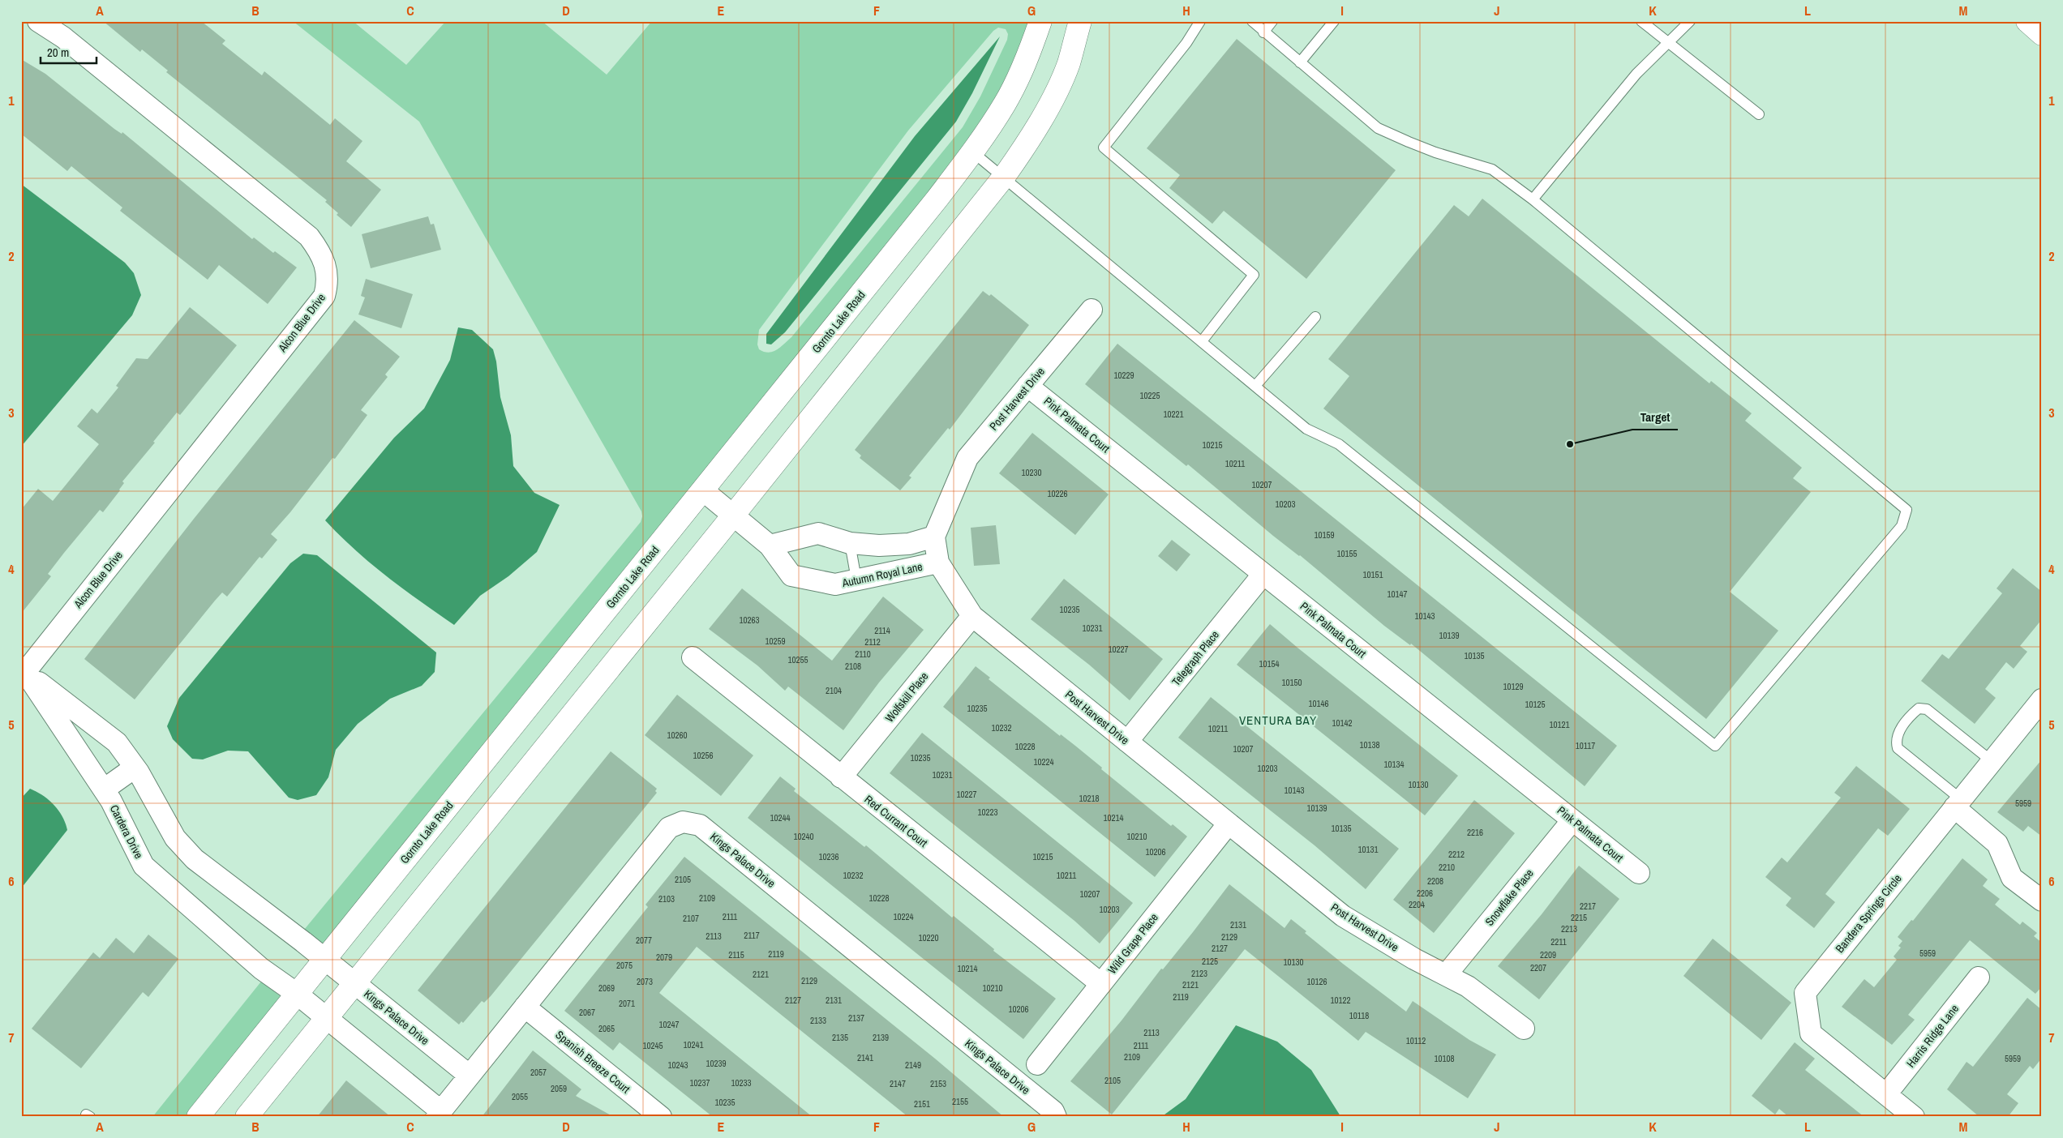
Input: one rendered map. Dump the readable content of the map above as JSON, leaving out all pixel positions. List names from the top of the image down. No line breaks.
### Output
{"streets":{"street":["Gornto Lake Road","Alcon Blue Drive","Post Harvest Drive","Pink Palmata Court","Autumn Royal Lane","Telegraph Place","Wolfskill Place","Red Currant Court","Cardera Drive","Kings Palace Drive","Snowflake Place","Bandera Springs Circle","Wild Grape Place","Harris Ridge Lane","Spanish Breeze Court"]},"crossings":[["Gornto Lake Road","Autumn Royal Lane"],["Gornto Lake Road","Cardera Drive"],["Gornto Lake Road","Kings Palace Drive"],["Alcon Blue Drive","Cardera Drive"],["Post Harvest Drive","Pink Palmata Court"],["Post Harvest Drive","Autumn Royal Lane"],["Post Harvest Drive","Telegraph Place"],["Post Harvest Drive","Wolfskill Place"],["Post Harvest Drive","Snowflake Place"],["Post Harvest Drive","Wild Grape Place"],["Pink Palmata Court","Telegraph Place"],["Pink Palmata Court","Snowflake Place"],["Wolfskill Place","Red Currant Court"],["Red Currant Court","Wild Grape Place"],["Cardera Drive","Kings Palace Drive"],["Kings Palace Drive","Spanish Breeze Court"],["Bandera Springs Circle","Harris Ridge Lane"]],"districts":["VENTURA BAY"],"places":["Target"],"house_numbers":["10229","10225","10221","10215","10211","10230","10207","10226","10203","10159","10155","10151","10147","10235","10143","10263","10231","2114","10139","10259","2112","10227","2110","10135","10255","10154","2108","10150","10129","2104","10146","10125","10235","10142","10121","10232","10211","10260","10138","10117","10228","10207","10256","10235","10224","10134","10203","10231","10130","10143","10227","10218","5959","10139","10223","10244","10214","10135","2216","10240","10210","10131","10206","2212","10236","10215","2210","10232","10211","2105","2208","2206","10207","2109","10228","2103","2204","2217","10203","2111","10224","2215","2107","2131","2213","2117","2113","2129","10220","2077","2211","2127","5959","2119","2115","2209","2079","2125","10130","2075","2207","10214","2123","2121","2129","2073","10126","2121","2069","10210","2119","2127","2131","10122","2071","10206","2067","10118","2137","2133","10247","2065","2113","2135","2139","10112","10241","10245","2111","2109","2141","10108","5959","10239","10243","2149","2057","2105","10237","10233","2147","2153","2059","2055","2155","10235","2151"],"scale_bar":"20 m","grid":{"columns":["A","B","C","D","E","F","G","H","I","J","K","L","M"],"rows":["1","2","3","4","5","6","7"]}}
